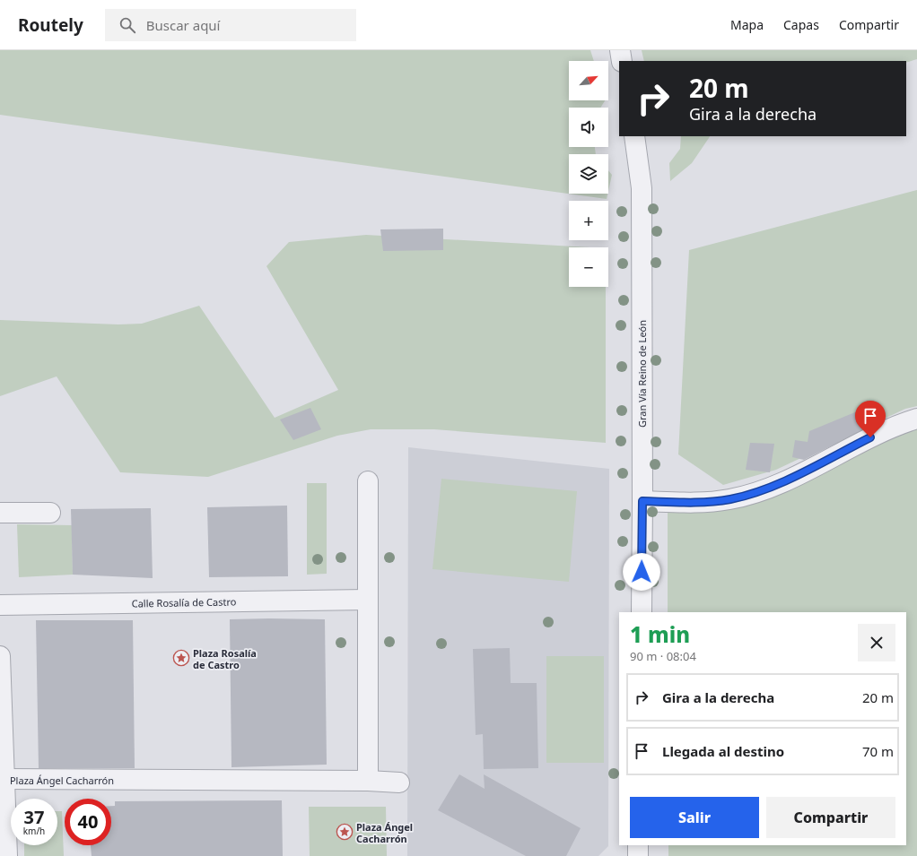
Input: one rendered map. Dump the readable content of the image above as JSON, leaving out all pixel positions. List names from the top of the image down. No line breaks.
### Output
{"streets":{"street":["Gran Vía Reino de León","Calle Rosalía de Castro","Plaza Ángel Cacharrón"]},"places":{"place":["Plaza Rosalía de Castro","Plaza Ángel Cacharrón"]},"north":"top right","page":{"header":"Routely","search":"Buscar aquí","nav":["Mapa","Capas","Compartir"],"map_buttons":["+","−"],"turn":["20 m","Gira a la derecha"],"heading":["1 min","90 m · 08:04"],"list":[{"name":"Gira a la derecha","value":"20 m"},{"name":"Llegada al destino","value":"70 m"}],"buttons":["Salir","Compartir"],"speed":"37 km/h","limit":"40"}}
